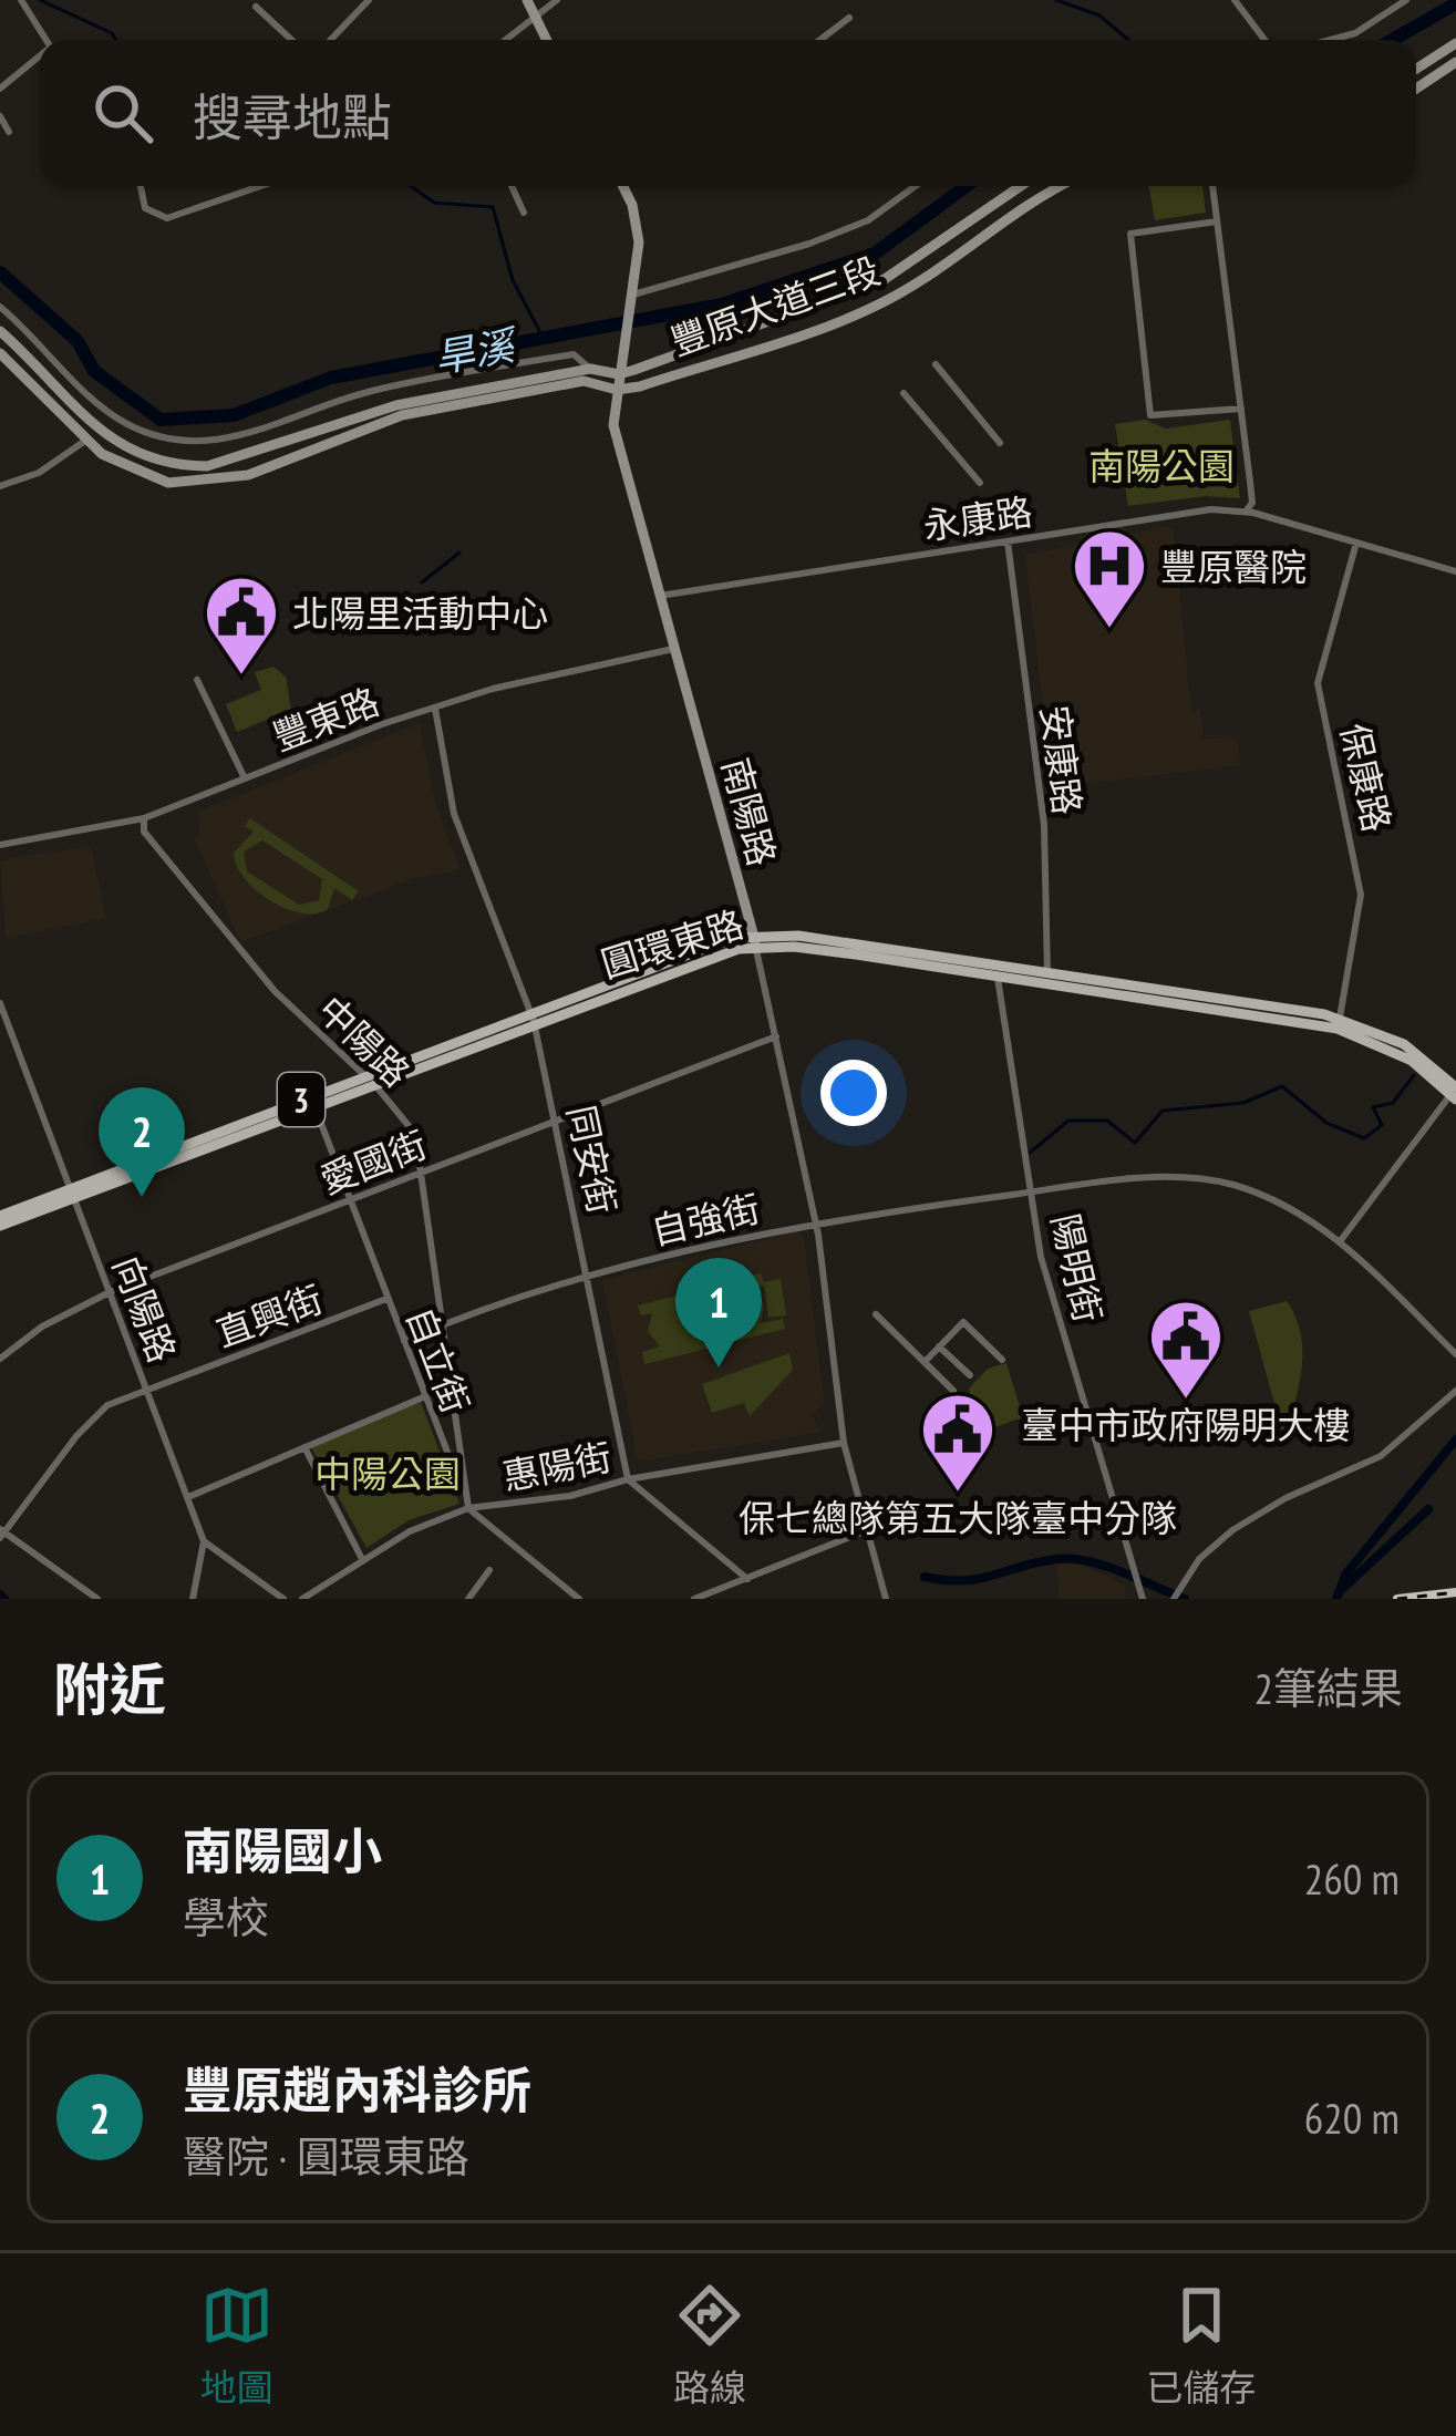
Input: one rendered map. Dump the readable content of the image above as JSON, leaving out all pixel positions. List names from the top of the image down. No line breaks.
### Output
{"streets":{"main road":["圓環東路","3"],"street":["豐原大道三段","永康路","豐東路","安康路","保康路","南陽路","中陽路","同安街","愛國街","自強街","陽明街","向陽路","直興街","自立街","惠陽街"]},"crossings":[["豐原大道三段","南陽路"],["永康路","安康路"],["永康路","保康路"],["永康路","南陽路"],["豐東路","南陽路"],["豐東路","中陽路"],["豐東路","同安街"],["安康路","圓環東路"],["保康路","圓環東路"],["南陽路","圓環東路"],["南陽路","愛國街"],["南陽路","自強街"],["南陽路","惠陽街"],["圓環東路","中陽路"],["圓環東路","同安街"],["圓環東路","陽明街"],["圓環東路","向陽路"],["圓環東路","自立街"],["中陽路","愛國街"],["中陽路","自強街"],["中陽路","自立街"],["中陽路","惠陽街"],["同安街","愛國街"],["同安街","自強街"],["同安街","惠陽街"],["愛國街","向陽路"],["愛國街","自立街"],["自強街","陽明街"],["自強街","自立街"],["向陽路","直興街"],["直興街","自立街"],["自立街","惠陽街"]],"water":["旱溪"],"parks":["南陽公園","中陽公園"],"places":{"hospital":["豐原醫院"],"public building":["北陽里活動中心","臺中市政府陽明大樓","保七總隊第五大隊臺中分隊"]},"page":{"search":"搜尋地點","pins":["2","1"],"heading":["附近","2筆結果"],"list":[{"mark":"1","name":"南陽國小","note":"學校","value":"260 m"},{"mark":"2","name":"豐原趙內科診所","note":"醫院 · 圓環東路","value":"620 m"}],"nav":["地圖","路線","已儲存"]}}
